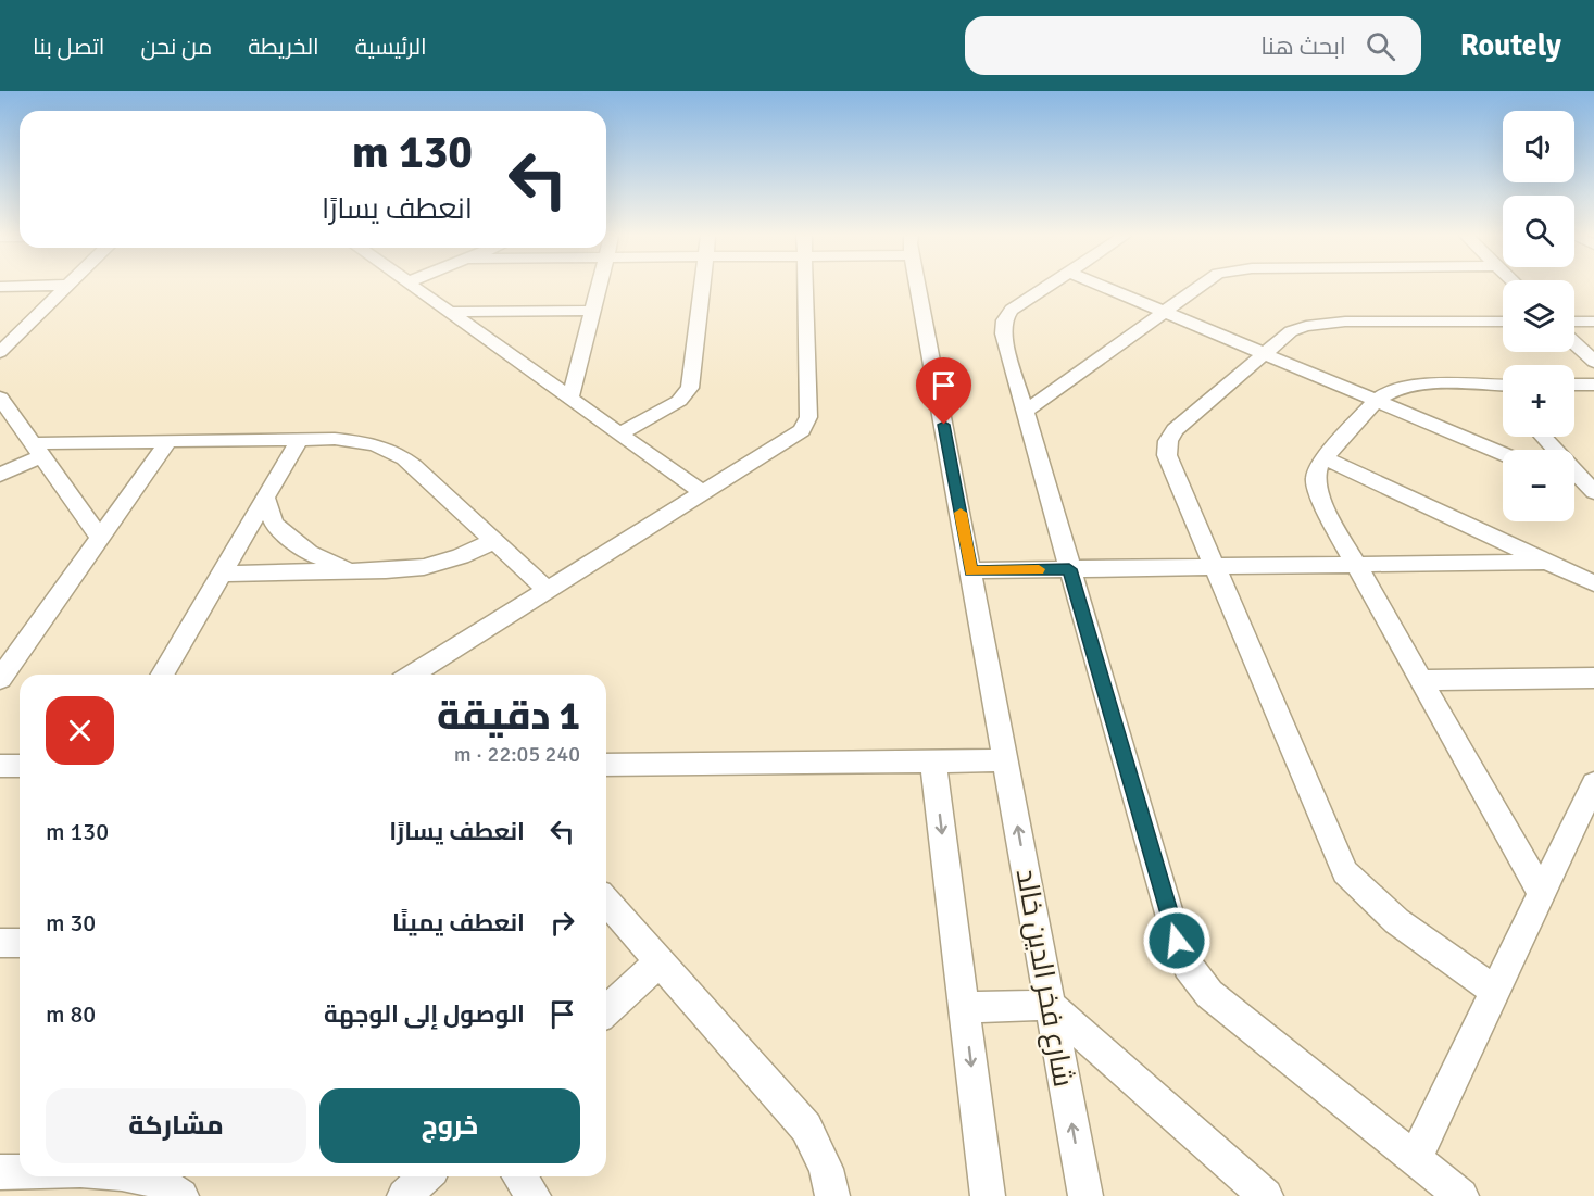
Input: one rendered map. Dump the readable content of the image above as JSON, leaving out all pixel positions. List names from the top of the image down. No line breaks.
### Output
{"streets":{"street":["شارع فخر الدين خالد"]},"page":{"header":"Routely","search":"ابحث هنا","nav":["الرئيسية","الخريطة","من نحن","اتصل بنا"],"map_buttons":["+","−"],"turn":["130 m","انعطف يسارًا"],"heading":["1 دقيقة","240 m · 22:05"],"list":[{"name":"انعطف يسارًا","value":"130 m"},{"name":"انعطف يمينًا","value":"30 m"},{"name":"الوصول إلى الوجهة","value":"80 m"}],"buttons":["خروج","مشاركة"]}}
